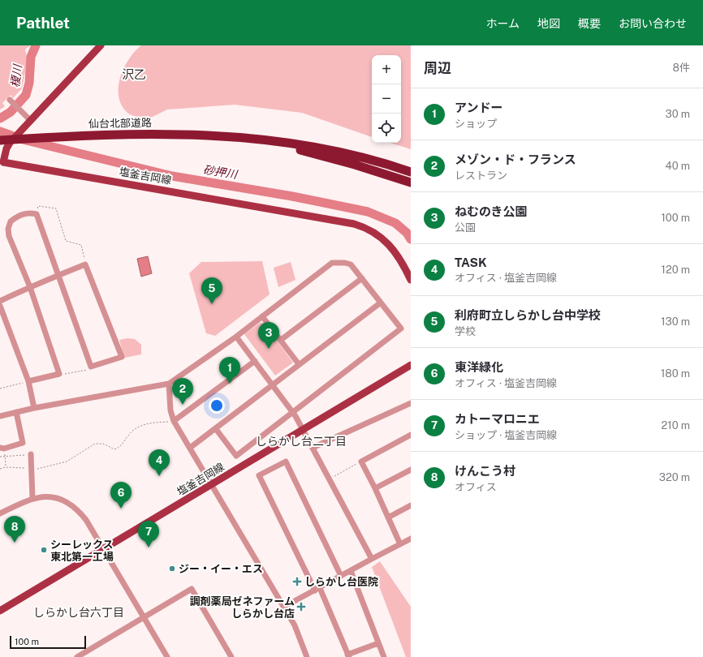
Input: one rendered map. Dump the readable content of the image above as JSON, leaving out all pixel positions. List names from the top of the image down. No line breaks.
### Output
{"streets":{"highway":["仙台北部道路"],"main road":["塩釜吉岡線"]},"districts":["沢乙","しらかし台二丁目","しらかし台六丁目"],"water":["榎川","砂押川"],"places":{"other":["シーレックス 東北第一工場","ジー・イー・エス"],"health":["しらかし台医院","調剤薬局ゼネファーム しらかし台店"]},"scale_bar":"100 m","page":{"header":"Pathlet","nav":["ホーム","地図","概要","お問い合わせ"],"heading":["周辺","8件"],"map_buttons":["+","−"],"list":[{"mark":"1","name":"アンドー","note":"ショップ","value":"30 m"},{"mark":"2","name":"メゾン・ド・フランス","note":"レストラン","value":"40 m"},{"mark":"3","name":"ねむのき公園","note":"公園","value":"100 m"},{"mark":"4","name":"TASK","note":"オフィス · 塩釜吉岡線","value":"120 m"},{"mark":"5","name":"利府町立しらかし台中学校","note":"学校","value":"130 m"},{"mark":"6","name":"東洋緑化","note":"オフィス · 塩釜吉岡線","value":"180 m"},{"mark":"7","name":"カトーマロニエ","note":"ショップ · 塩釜吉岡線","value":"210 m"},{"mark":"8","name":"けんこう村","note":"オフィス","value":"320 m"}],"pins":["5","3","1","2","4","6","8","7"],"scale":"100 m"}}
